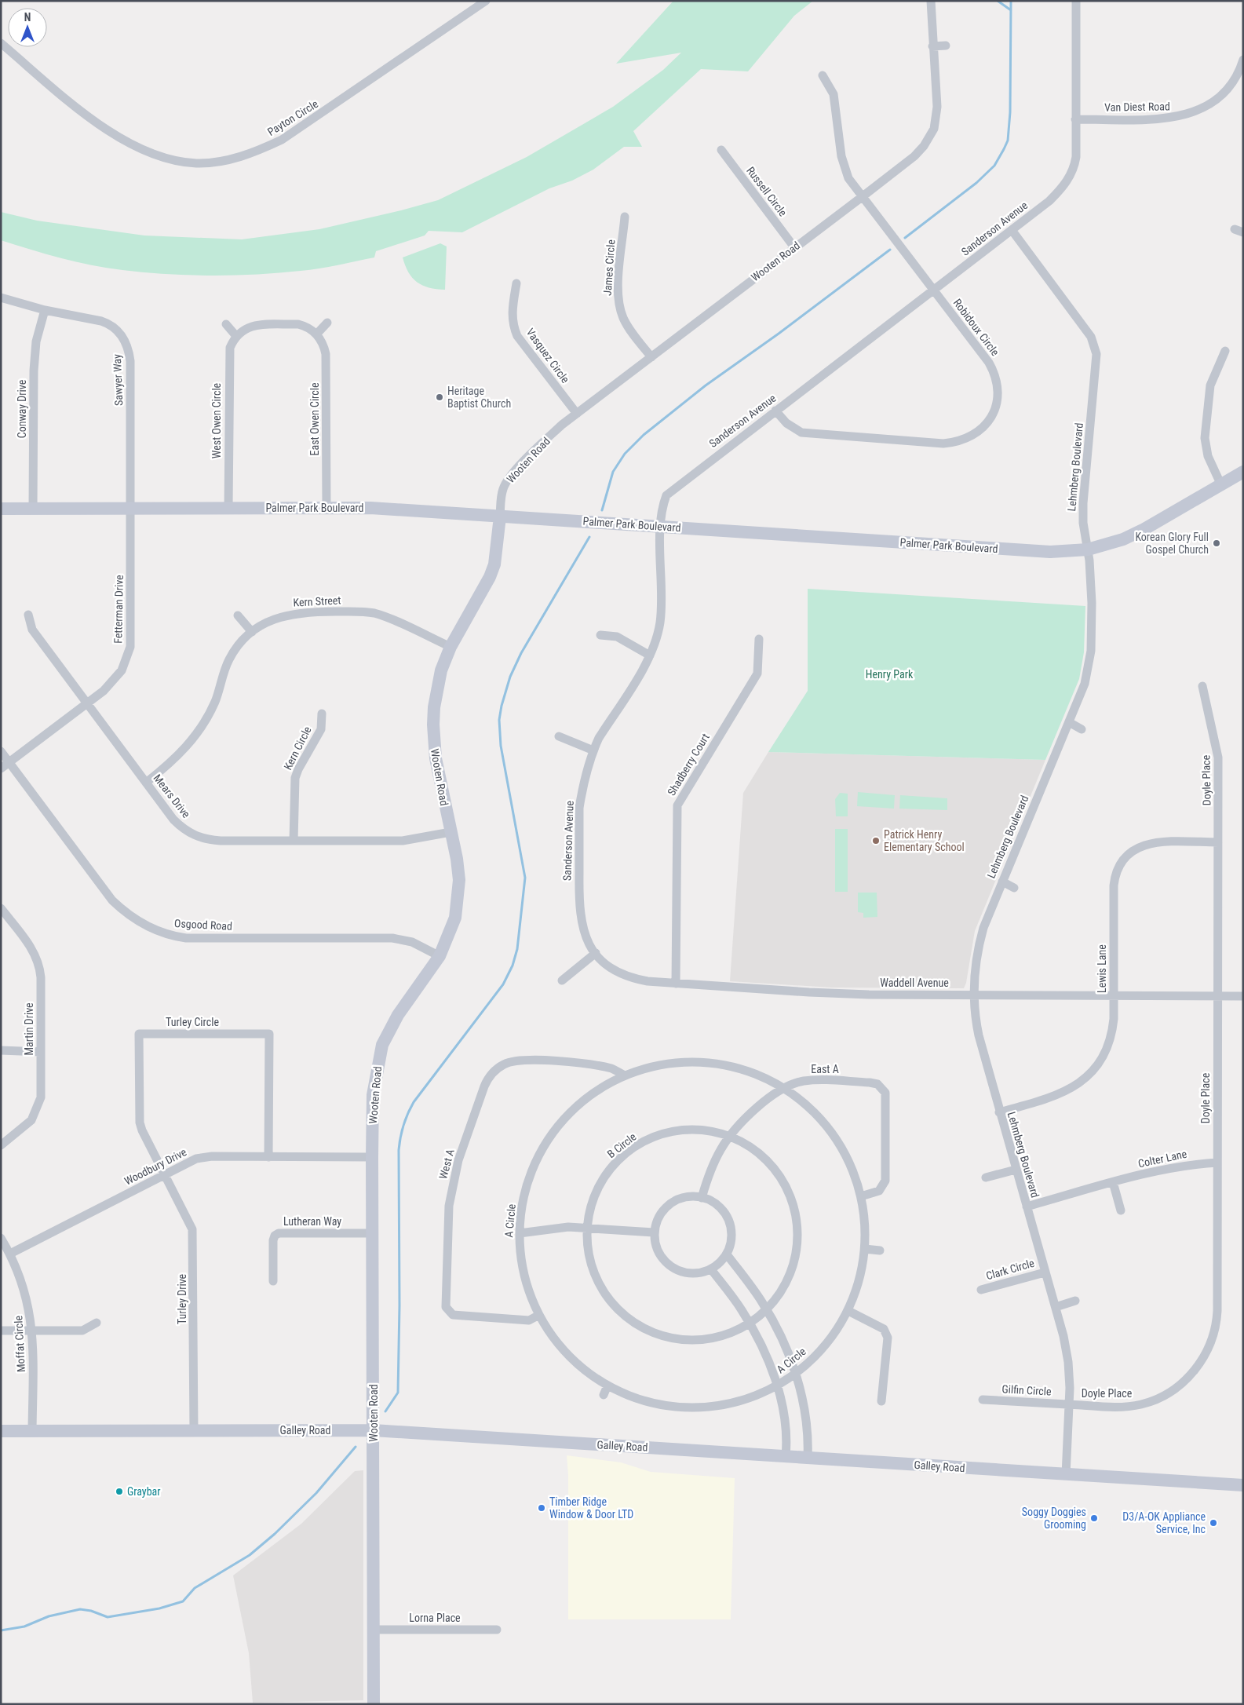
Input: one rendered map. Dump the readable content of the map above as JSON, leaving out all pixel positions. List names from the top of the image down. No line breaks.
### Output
{"streets":{"main road":["Wooten Road","Palmer Park Boulevard","Galley Road"],"street":["Van Diest Road","Payton Circle","Russell Circle","Sanderson Avenue","James Circle","Robidoux Circle","Vasquez Circle","Sawyer Way","Conway Drive","East Owen Circle","West Owen Circle","Lehmberg Boulevard","Kern Street","Fetterman Drive","Kern Circle","Shadberry Court","Doyle Place","Mears Drive","Osgood Road","Lewis Lane","Waddell Avenue","Turley Circle","Martin Drive","East A","B Circle","Colter Lane","West A","Woodbury Drive","A Circle","Lutheran Way","Clark Circle","Turley Drive","Moffat Circle","Gilfin Circle","Lorna Place"]},"crossings":[["Van Diest Road","Sanderson Avenue"],["Russell Circle","Wooten Road"],["Sanderson Avenue","Robidoux Circle"],["Sanderson Avenue","Lehmberg Boulevard"],["Sanderson Avenue","Palmer Park Boulevard"],["Sanderson Avenue","Waddell Avenue"],["Wooten Road","James Circle"],["Wooten Road","Robidoux Circle"],["Wooten Road","Vasquez Circle"],["Wooten Road","Palmer Park Boulevard"],["Wooten Road","Kern Street"],["Wooten Road","Mears Drive"],["Wooten Road","Osgood Road"],["Wooten Road","Woodbury Drive"],["Wooten Road","Lutheran Way"],["Wooten Road","Galley Road"],["Wooten Road","Lorna Place"],["Sawyer Way","Conway Drive"],["Sawyer Way","Palmer Park Boulevard"],["Sawyer Way","Fetterman Drive"],["Conway Drive","Palmer Park Boulevard"],["East Owen Circle","Palmer Park Boulevard"],["West Owen Circle","Palmer Park Boulevard"],["Lehmberg Boulevard","Palmer Park Boulevard"],["Lehmberg Boulevard","Doyle Place"],["Lehmberg Boulevard","Lewis Lane"],["Lehmberg Boulevard","Waddell Avenue"],["Lehmberg Boulevard","Colter Lane"],["Lehmberg Boulevard","Clark Circle"],["Lehmberg Boulevard","Gilfin Circle"],["Lehmberg Boulevard","Galley Road"],["Palmer Park Boulevard","Fetterman Drive"],["Kern Street","Mears Drive"],["Fetterman Drive","Mears Drive"],["Fetterman Drive","Osgood Road"],["Kern Circle","Mears Drive"],["Shadberry Court","Waddell Avenue"],["Doyle Place","Lewis Lane"],["Doyle Place","Waddell Avenue"],["Doyle Place","Colter Lane"],["Doyle Place","Gilfin Circle"],["Lewis Lane","Waddell Avenue"],["Turley Circle","Woodbury Drive"],["Turley Circle","Turley Drive"],["East A","B Circle"],["East A","A Circle"],["West A","A Circle"],["Woodbury Drive","Turley Drive"],["Woodbury Drive","Moffat Circle"],["Turley Drive","Galley Road"],["Moffat Circle","Galley Road"]],"parks":["Henry Park"],"places":["Heritage Baptist Church","Korean Glory Full Gospel Church","Patrick Henry Elementary School","Graybar","Timber Ridge Window & Door LTD","Soggy Doggies Grooming","D3/A-OK Appliance Service, Inc"],"north":"top"}
